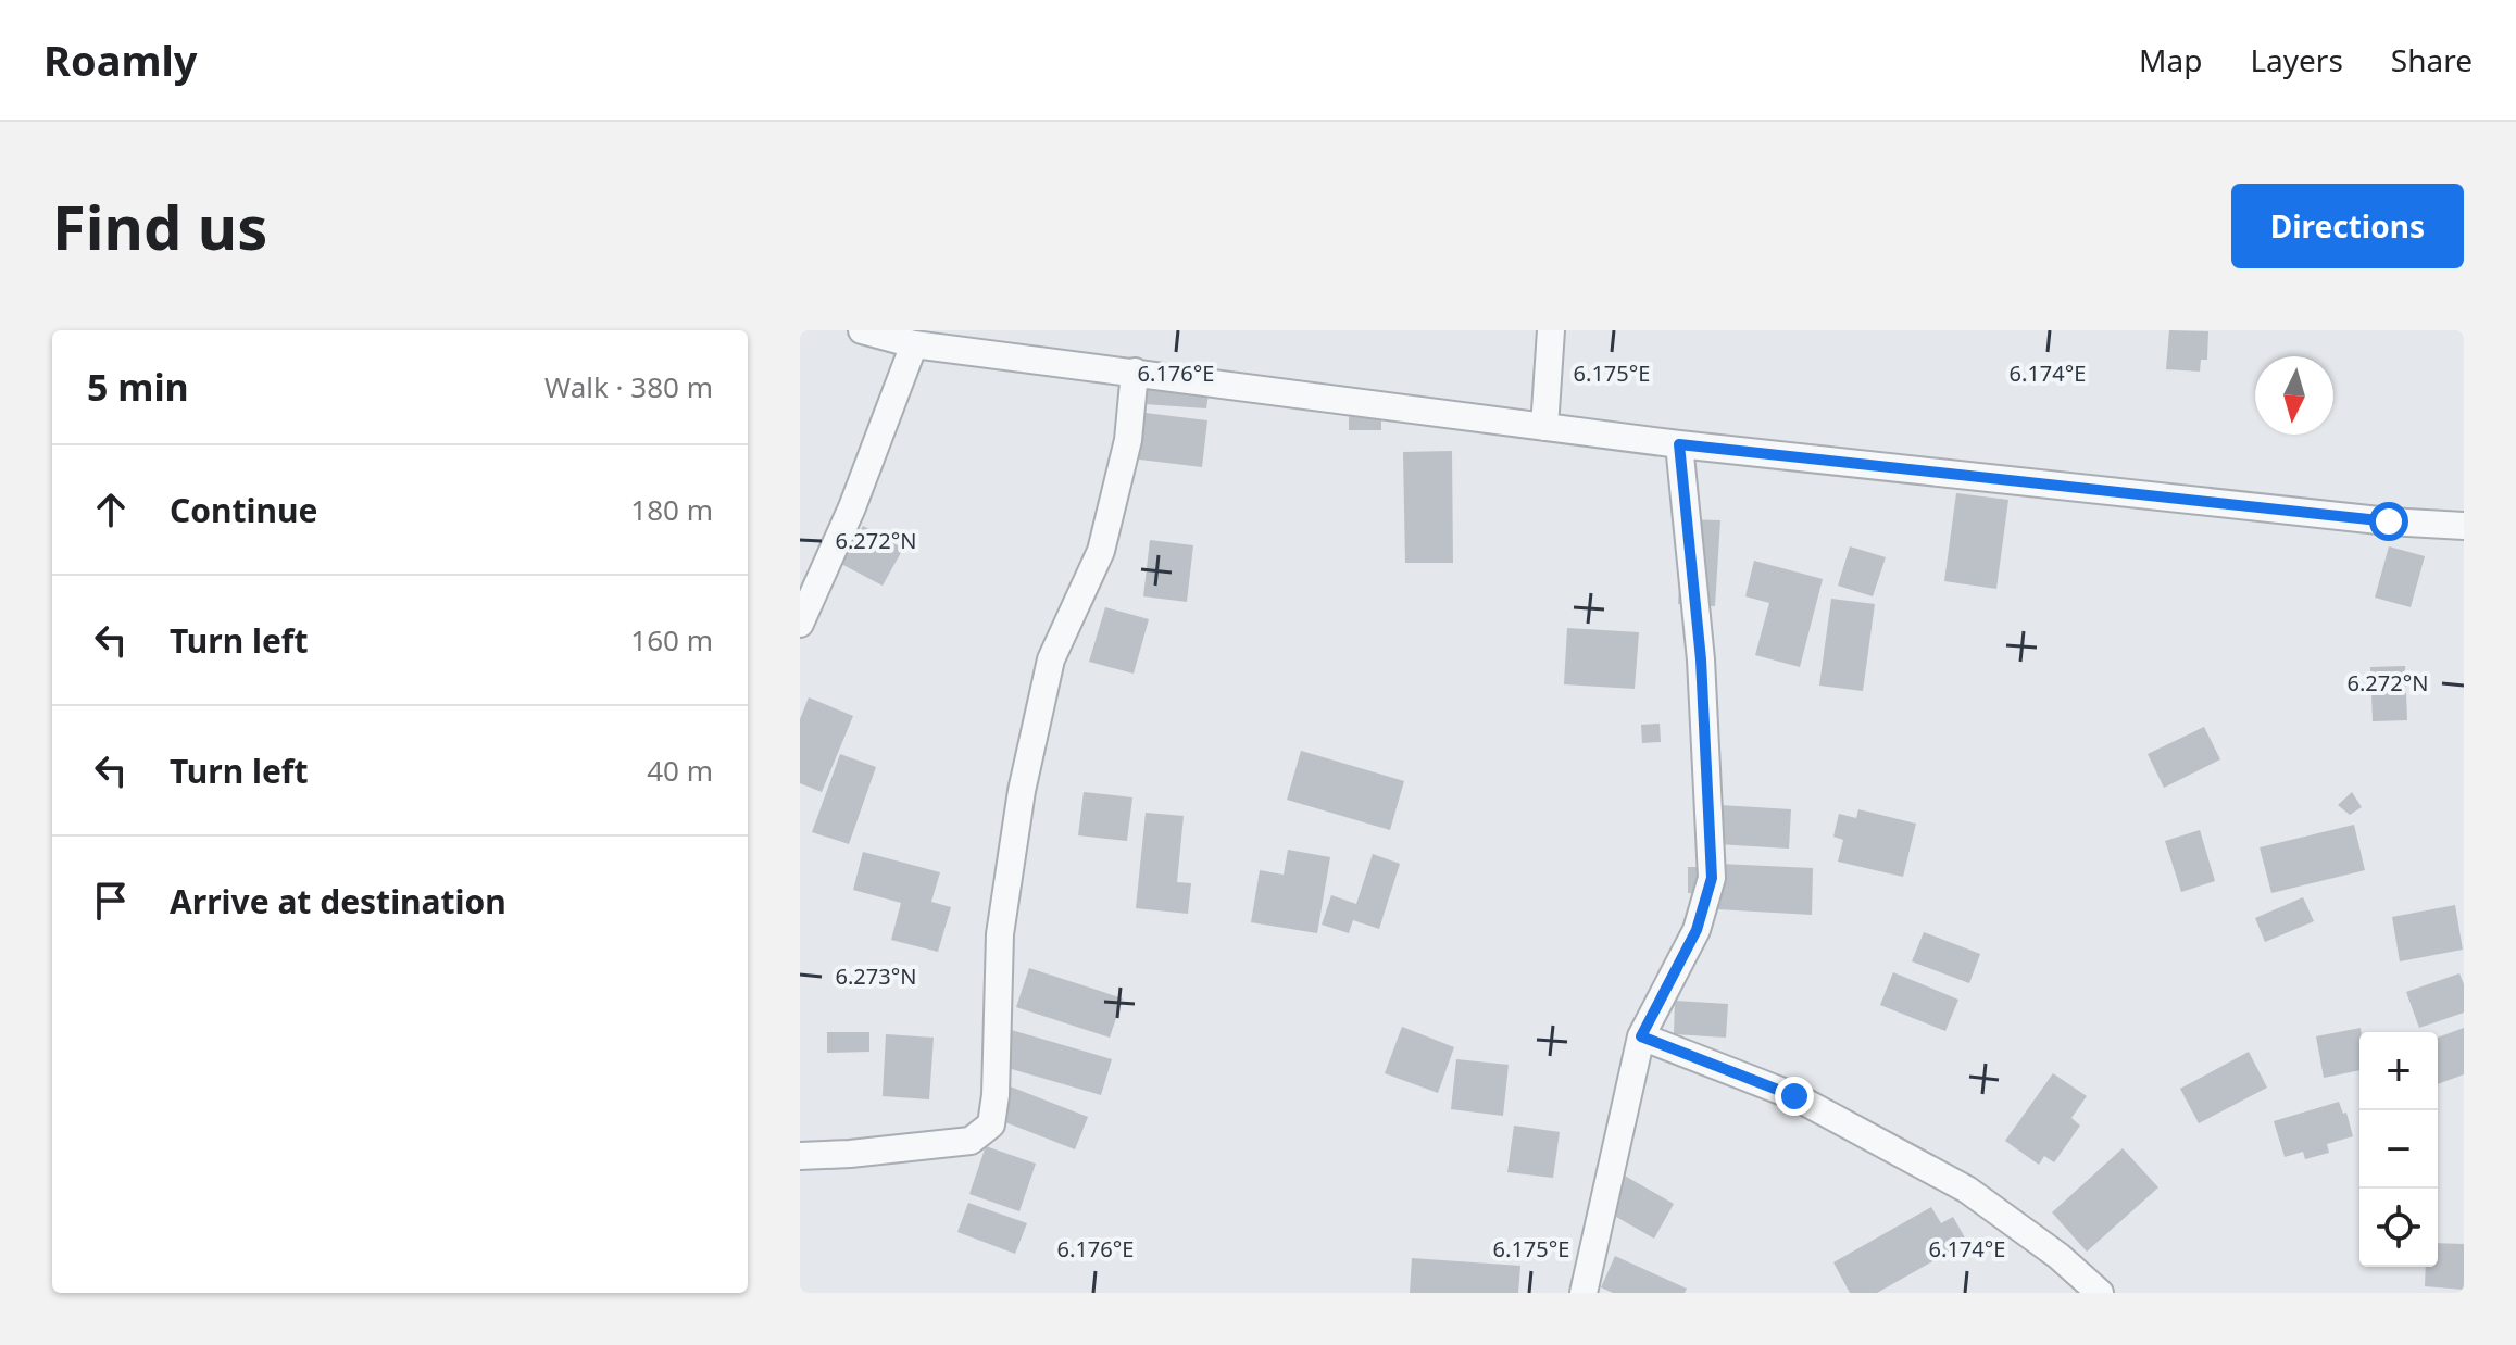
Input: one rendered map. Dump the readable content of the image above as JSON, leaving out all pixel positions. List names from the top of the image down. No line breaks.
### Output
{"north":"bottom","page":{"header":"Roamly","nav":["Map","Layers","Share"],"buttons":"Directions","title":"Find us","heading":["5 min","Walk · 380 m"],"list":[["Continue","180 m"],["Turn left","160 m"],["Turn left","40 m"],"Arrive at destination"],"map_buttons":["+","−"]},"coordinates":["6.176°E","6.175°E","6.174°E","6.272°N","6.273°N"]}
